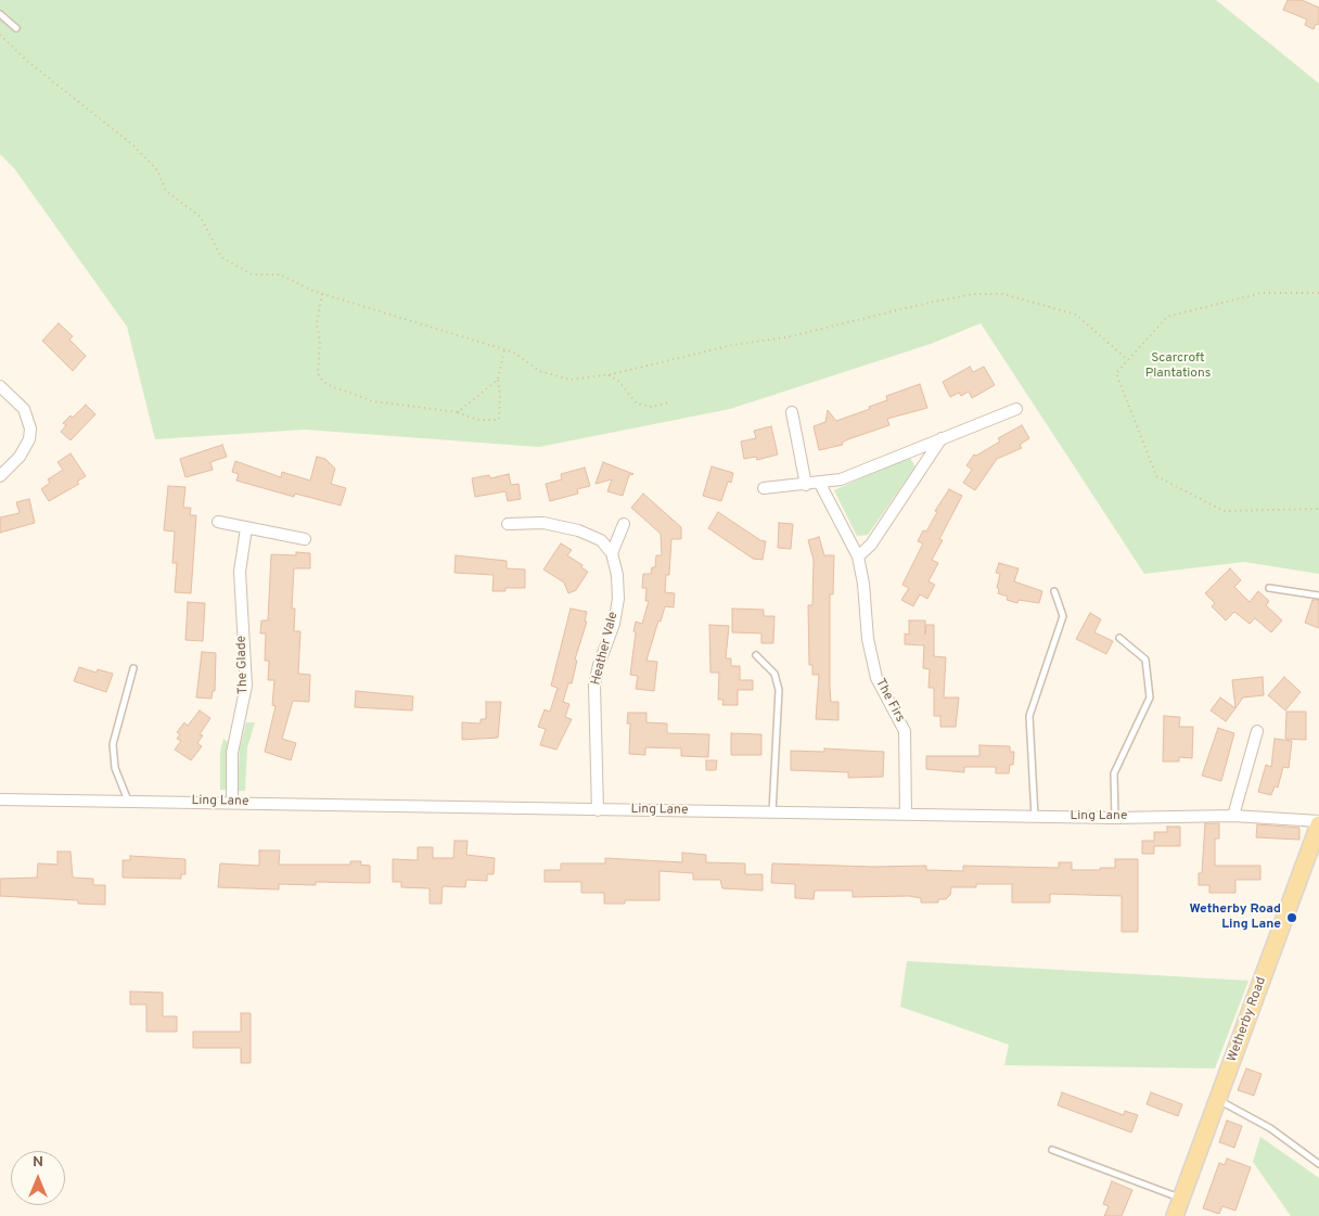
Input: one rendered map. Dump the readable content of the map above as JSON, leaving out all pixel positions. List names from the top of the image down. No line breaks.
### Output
{"streets":{"main road":["Wetherby Road"],"street":["Heather Vale","The Glade","The Firs","Ling Lane"]},"crossings":[["Heather Vale","Ling Lane"],["The Glade","Ling Lane"],["The Firs","Ling Lane"],["Ling Lane","Wetherby Road"]],"parks":["Scarcroft Plantations"],"places":["Wetherby Road Ling Lane"],"north":"top"}
